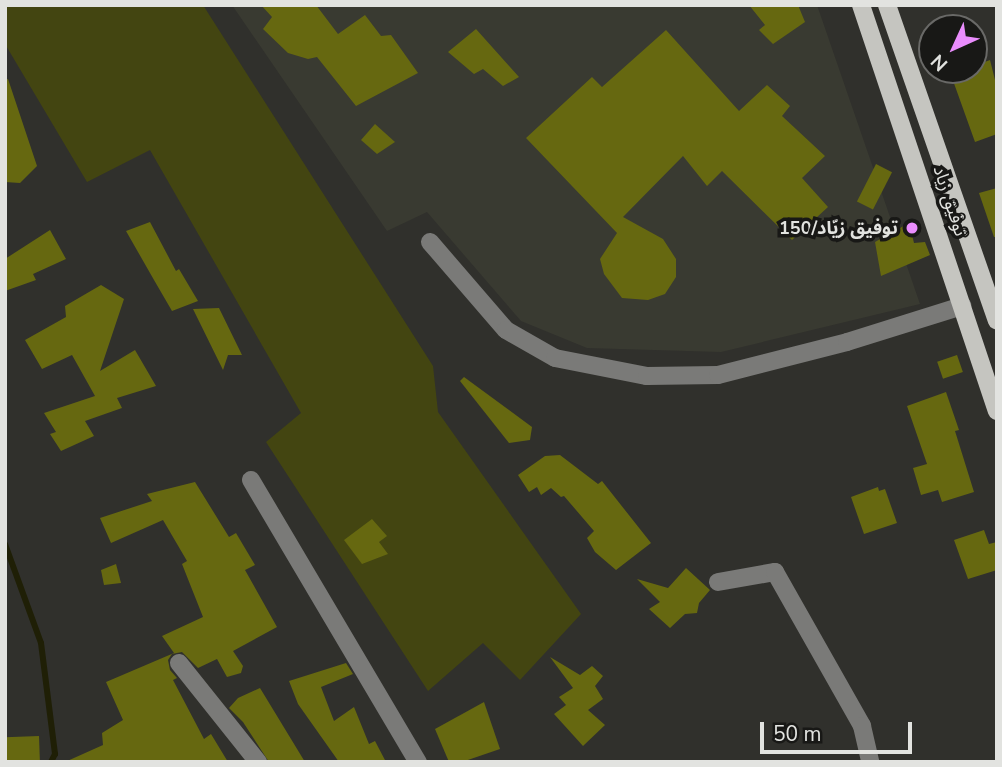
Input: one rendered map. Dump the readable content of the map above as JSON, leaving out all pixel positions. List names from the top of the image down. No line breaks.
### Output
{"streets":{"main road":["توفيق زياد"]},"places":["توفيق زيّاد/150"],"scale_bar":"50 m","north":"bottom left"}
